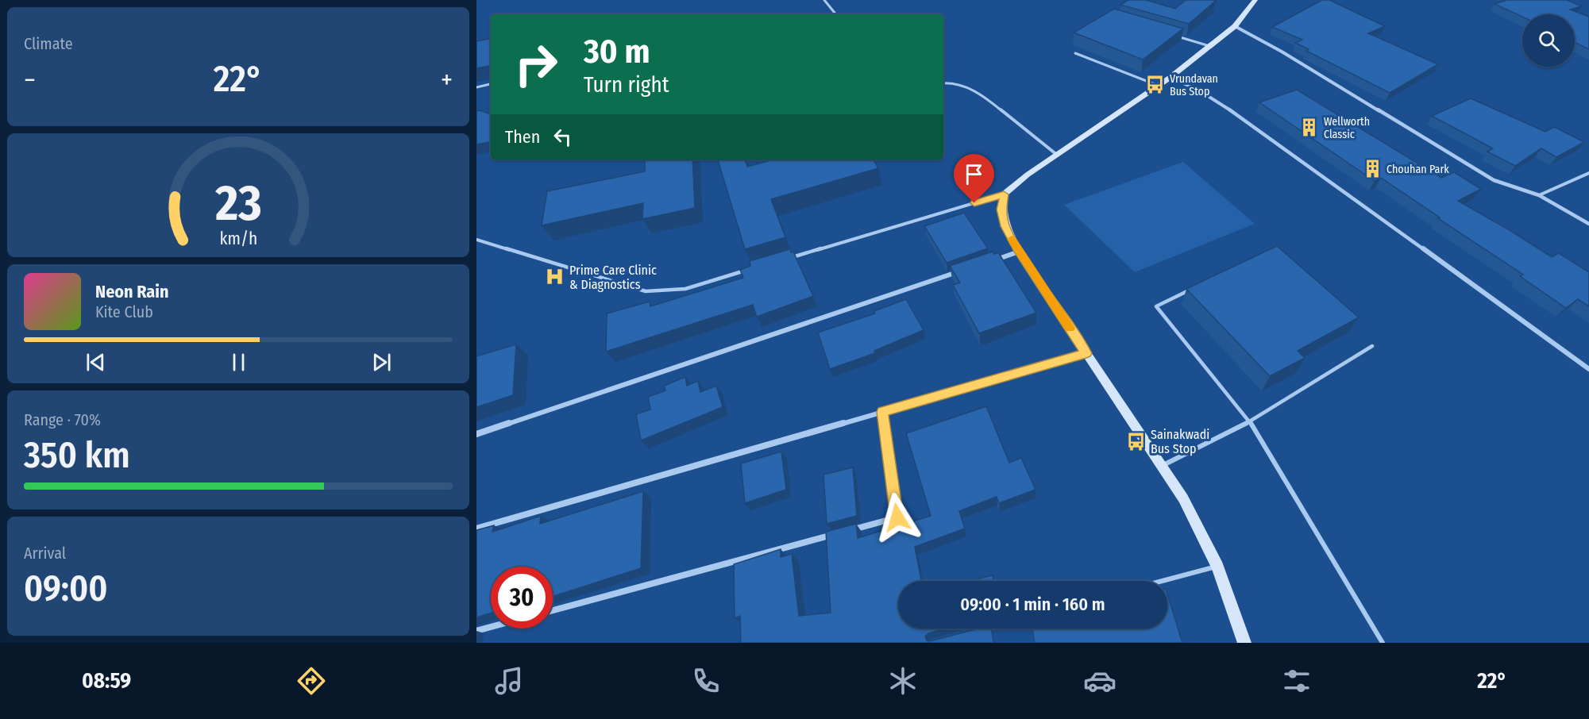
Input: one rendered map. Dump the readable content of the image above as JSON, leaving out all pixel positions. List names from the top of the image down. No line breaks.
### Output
{"places":{"bus stop":["Vrundavan Bus Stop","Sainakwadi Bus Stop"],"building":["Wellworth Classic","Chouhan Park"],"hospital":["Prime Care Clinic & Diagnostics"]},"page":{"tile":["Climate",["Range · 70%","350 km"],["Arrival","09:00"]],"turn":["30 m","Turn right"],"heat":["−","22°","+"],"then":"Then","song":["Neon Rain","Kite Club"],"limit":"30","trip":"09:00 · 1 min · 160 m","tabs":["08:59","22°"],"gauge":["23","km/h"]}}
